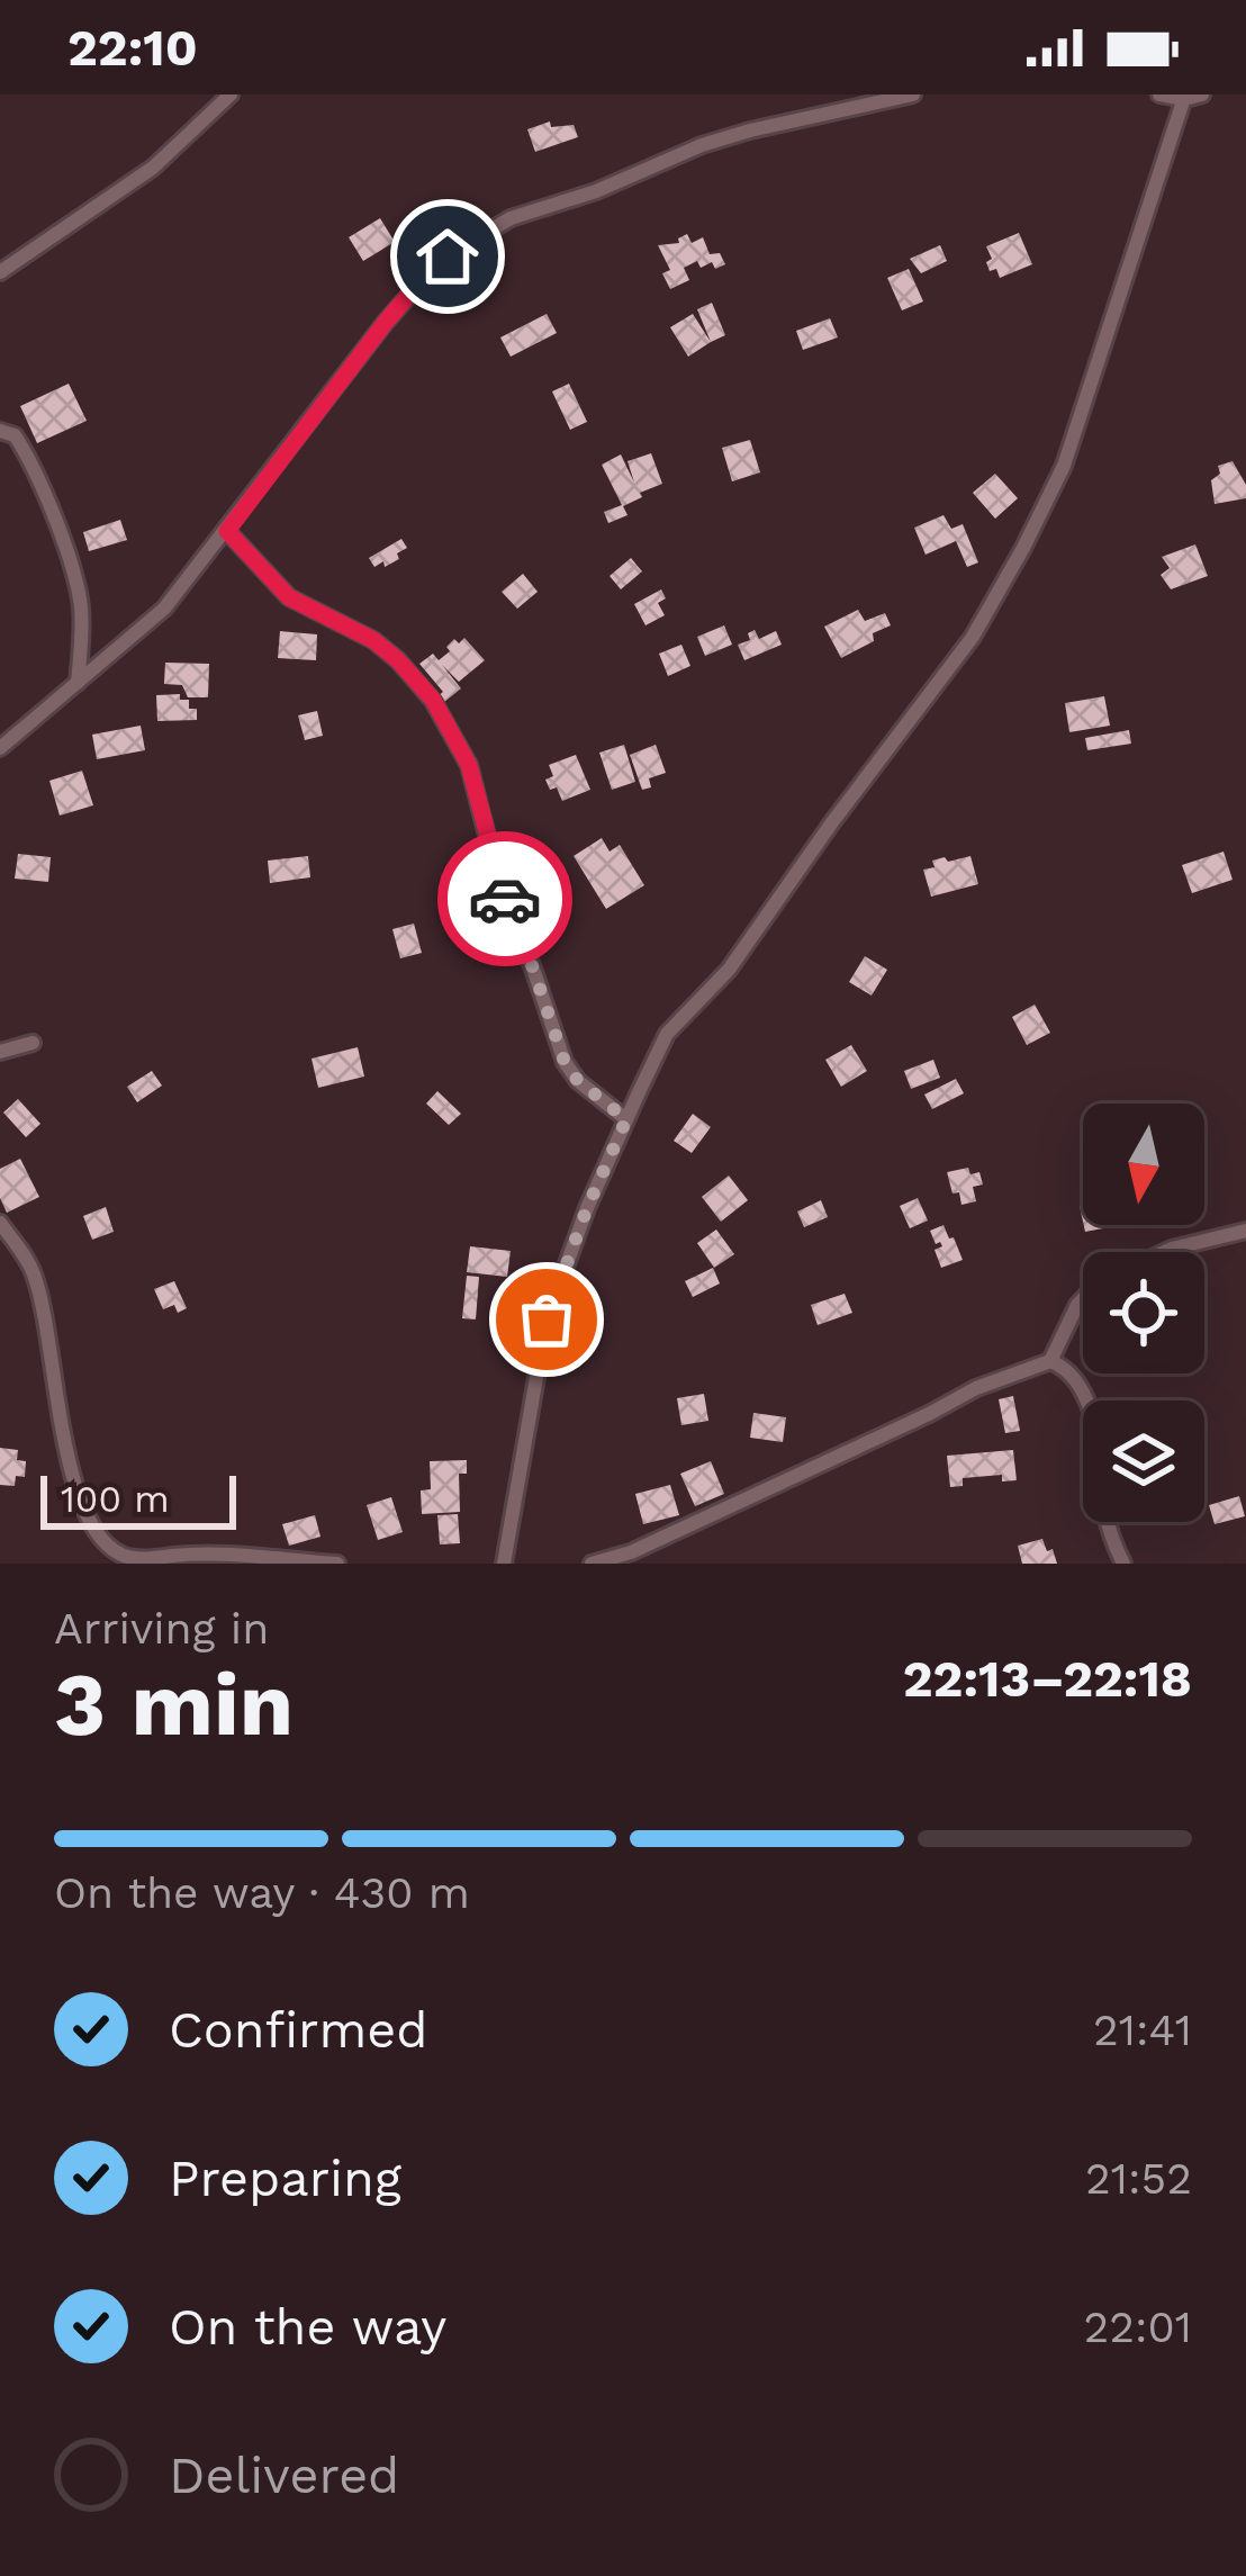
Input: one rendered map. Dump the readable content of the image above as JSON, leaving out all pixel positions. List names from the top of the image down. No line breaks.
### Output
{"scale_bar":"100 m","north":"bottom","page":{"status":"22:10","scale":"100 m","heading":["3 min","Arriving in","22:13–22:18"],"bar":"On the way · 430 m","list":[["Confirmed","21:41"],["Preparing","21:52"],["On the way","22:01"],"Delivered"]}}
